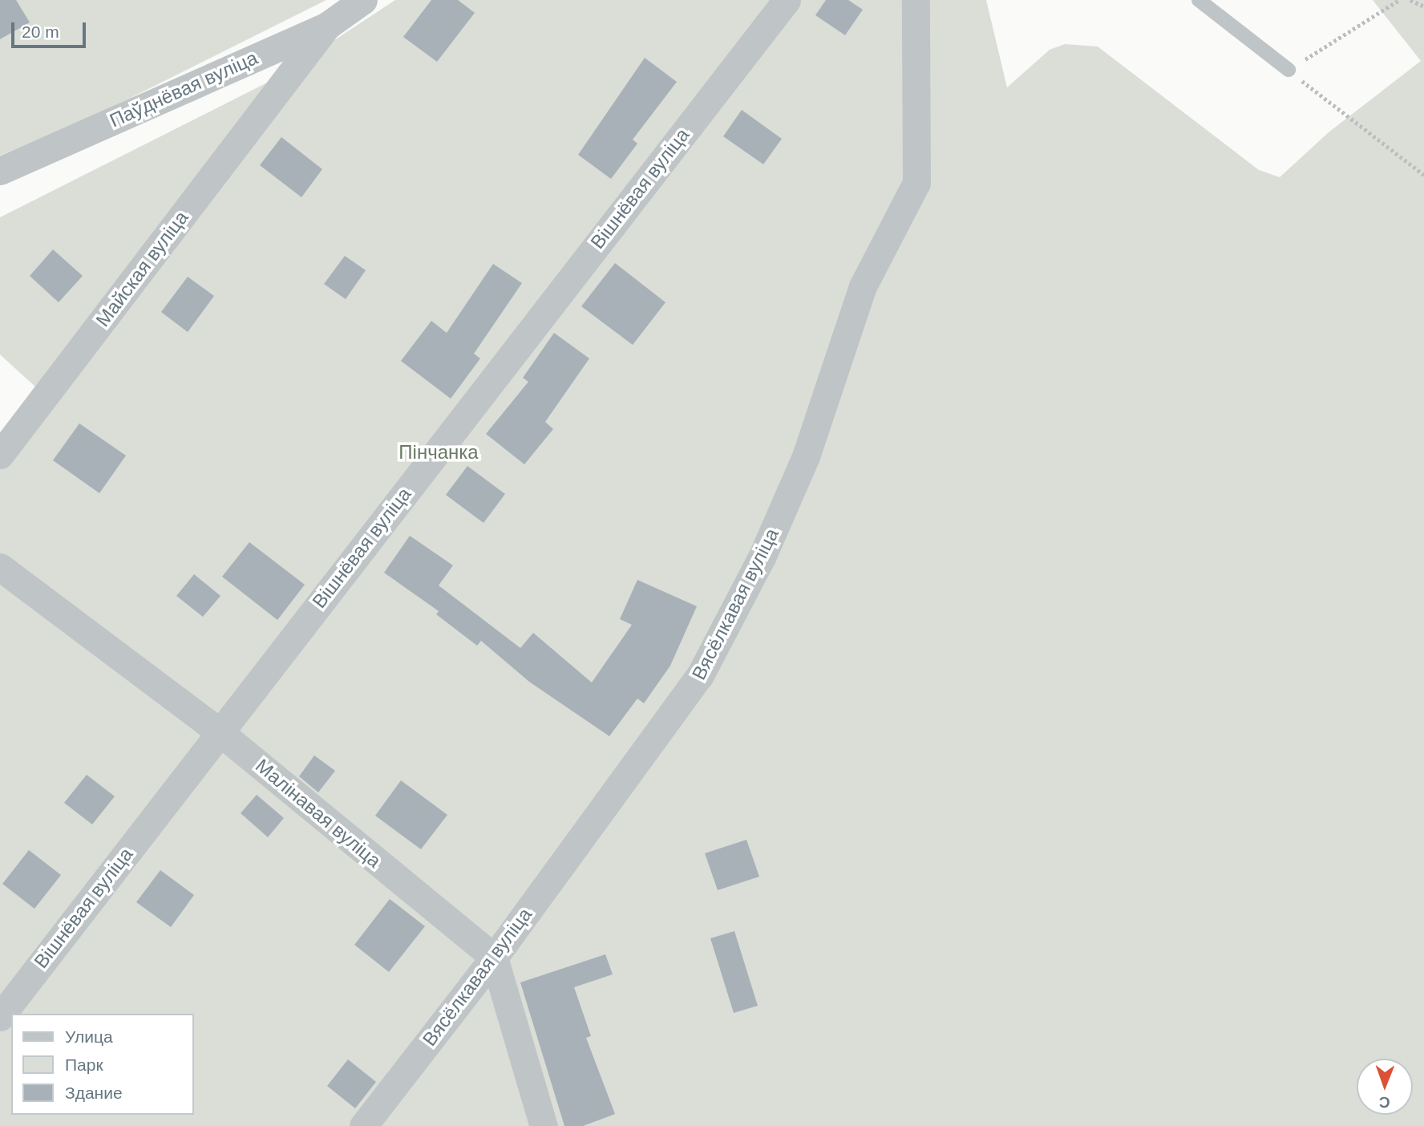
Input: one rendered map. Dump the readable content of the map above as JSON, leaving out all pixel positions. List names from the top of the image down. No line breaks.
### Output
{"streets":{"street":["Паўднёвая вуліца","Вішнёвая вуліца","Майская вуліца","Вясёлкавая вуліца","Малінавая вуліца"]},"crossings":[["Паўднёвая вуліца","Майская вуліца"],["Вішнёвая вуліца","Малінавая вуліца"],["Вясёлкавая вуліца","Малінавая вуліца"]],"parks":["Пінчанка"],"legend":["Улица","Парк","Здание"],"scale_bar":"20 m","north":"bottom"}
